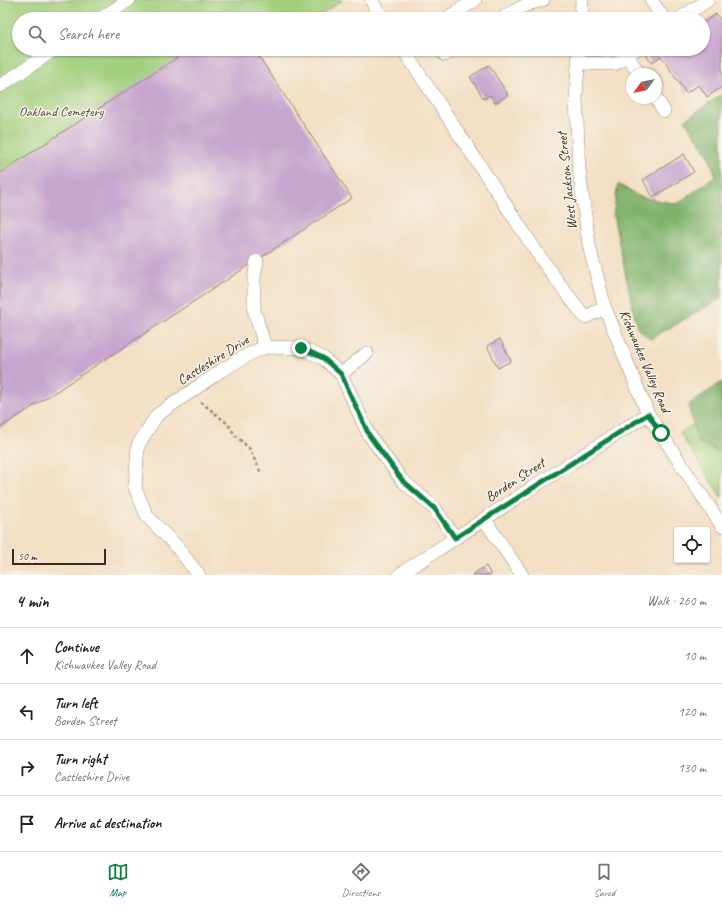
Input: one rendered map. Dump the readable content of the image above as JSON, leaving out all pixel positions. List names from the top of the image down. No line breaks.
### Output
{"streets":{"street":["West Jackson Street","Castleshire Drive","Kishwaukee Valley Road","Borden Street"]},"crossings":[["West Jackson Street","Kishwaukee Valley Road"],["Castleshire Drive","Borden Street"],["Kishwaukee Valley Road","Borden Street"]],"parks":["Oakland Cemetery"],"scale_bar":"50 m","north":"bottom left","page":{"search":"Search here","scale":"50 m","heading":["4 min","Walk · 260 m"],"list":[["Continue","Kishwaukee Valley Road","10 m"],["Turn left","Borden Street","120 m"],["Turn right","Castleshire Drive","130 m"],"Arrive at destination"],"nav":["Map","Directions","Saved"]}}
